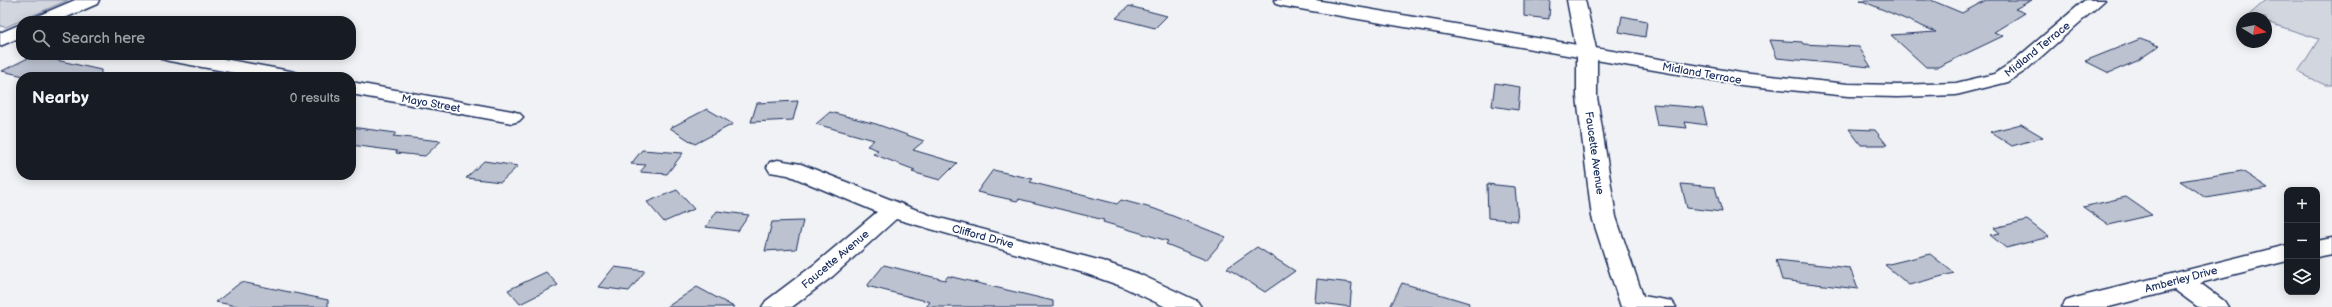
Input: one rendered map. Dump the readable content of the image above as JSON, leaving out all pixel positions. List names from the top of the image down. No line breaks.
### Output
{"streets":{"street":["Midland Terrace","Mayo Street","Faucette Avenue","Clifford Drive","Amberley Drive"]},"crossings":[["Midland Terrace","Faucette Avenue"],["Faucette Avenue","Clifford Drive"]],"north":"right","page":{"search":"Search here","heading":["Nearby","0 results"],"map_buttons":["+","−"]}}
